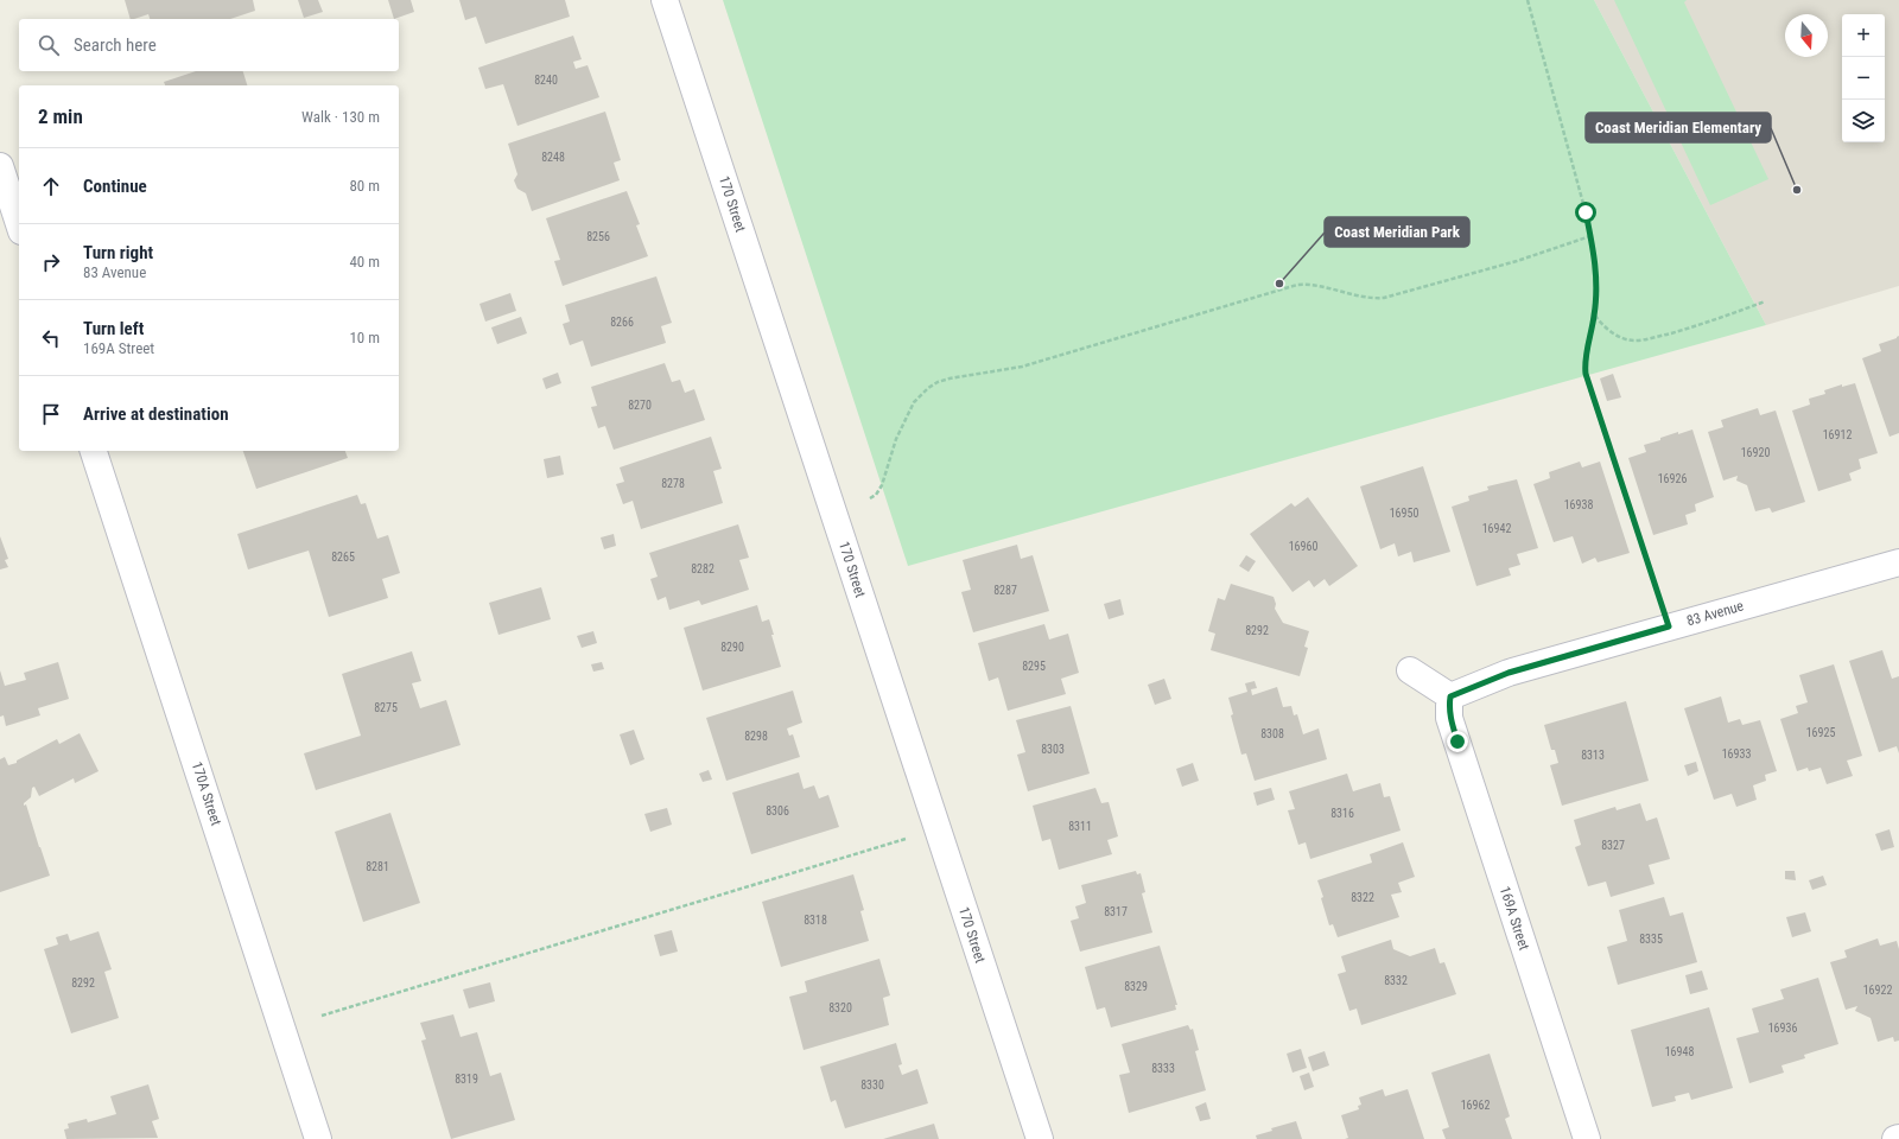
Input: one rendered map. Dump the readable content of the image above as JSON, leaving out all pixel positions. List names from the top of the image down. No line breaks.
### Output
{"streets":{"street":["170 Street","83 Avenue","170A Street","169A Street"]},"crossings":[["83 Avenue","169A Street"]],"places":["Coast Meridian Elementary","Coast Meridian Park"],"house_numbers":["8240","8248","8256","8266","8270","16912","16920","16926","8278","16938","16950","16942","16960","8265","8282","8287","8292","8290","8295","8275","16925","8308","8298","8303","16933","8313","8306","8316","8311","8327","8281","8322","8317","8318","8335","8332","8292","8329","16922","8320","16936","16948","8333","8319","8330","16962"],"north":"bottom","page":{"map_buttons":["+","−"],"search":"Search here","heading":["2 min","Walk · 130 m"],"list":[["Continue","80 m"],["Turn right","83 Avenue","40 m"],["Turn left","169A Street","10 m"],"Arrive at destination"]}}
